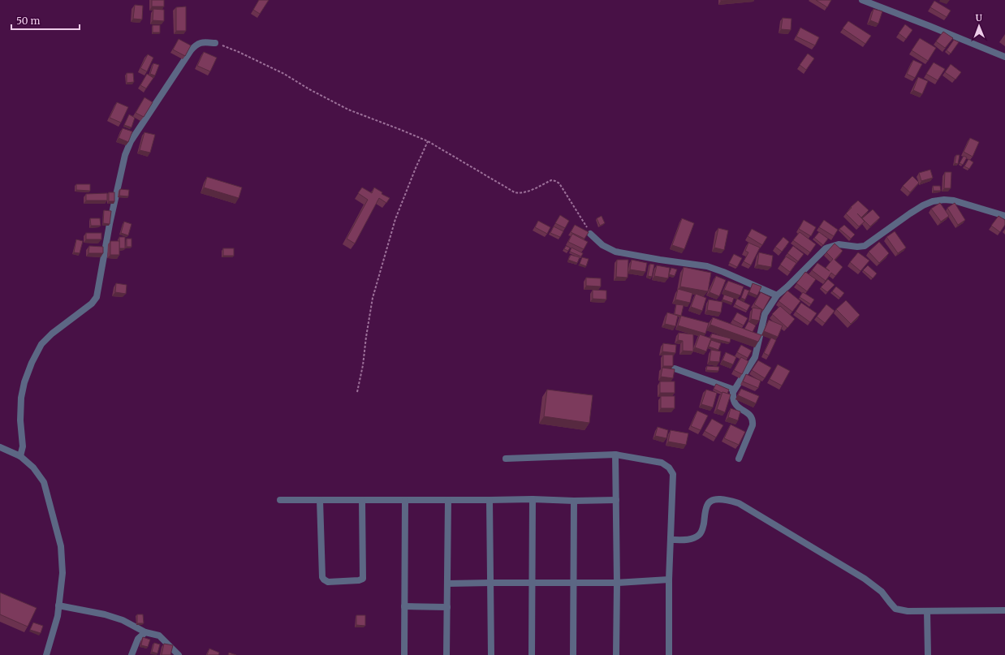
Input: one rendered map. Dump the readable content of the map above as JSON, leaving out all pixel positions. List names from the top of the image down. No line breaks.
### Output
{"scale_bar":"50 m","north":"top"}
